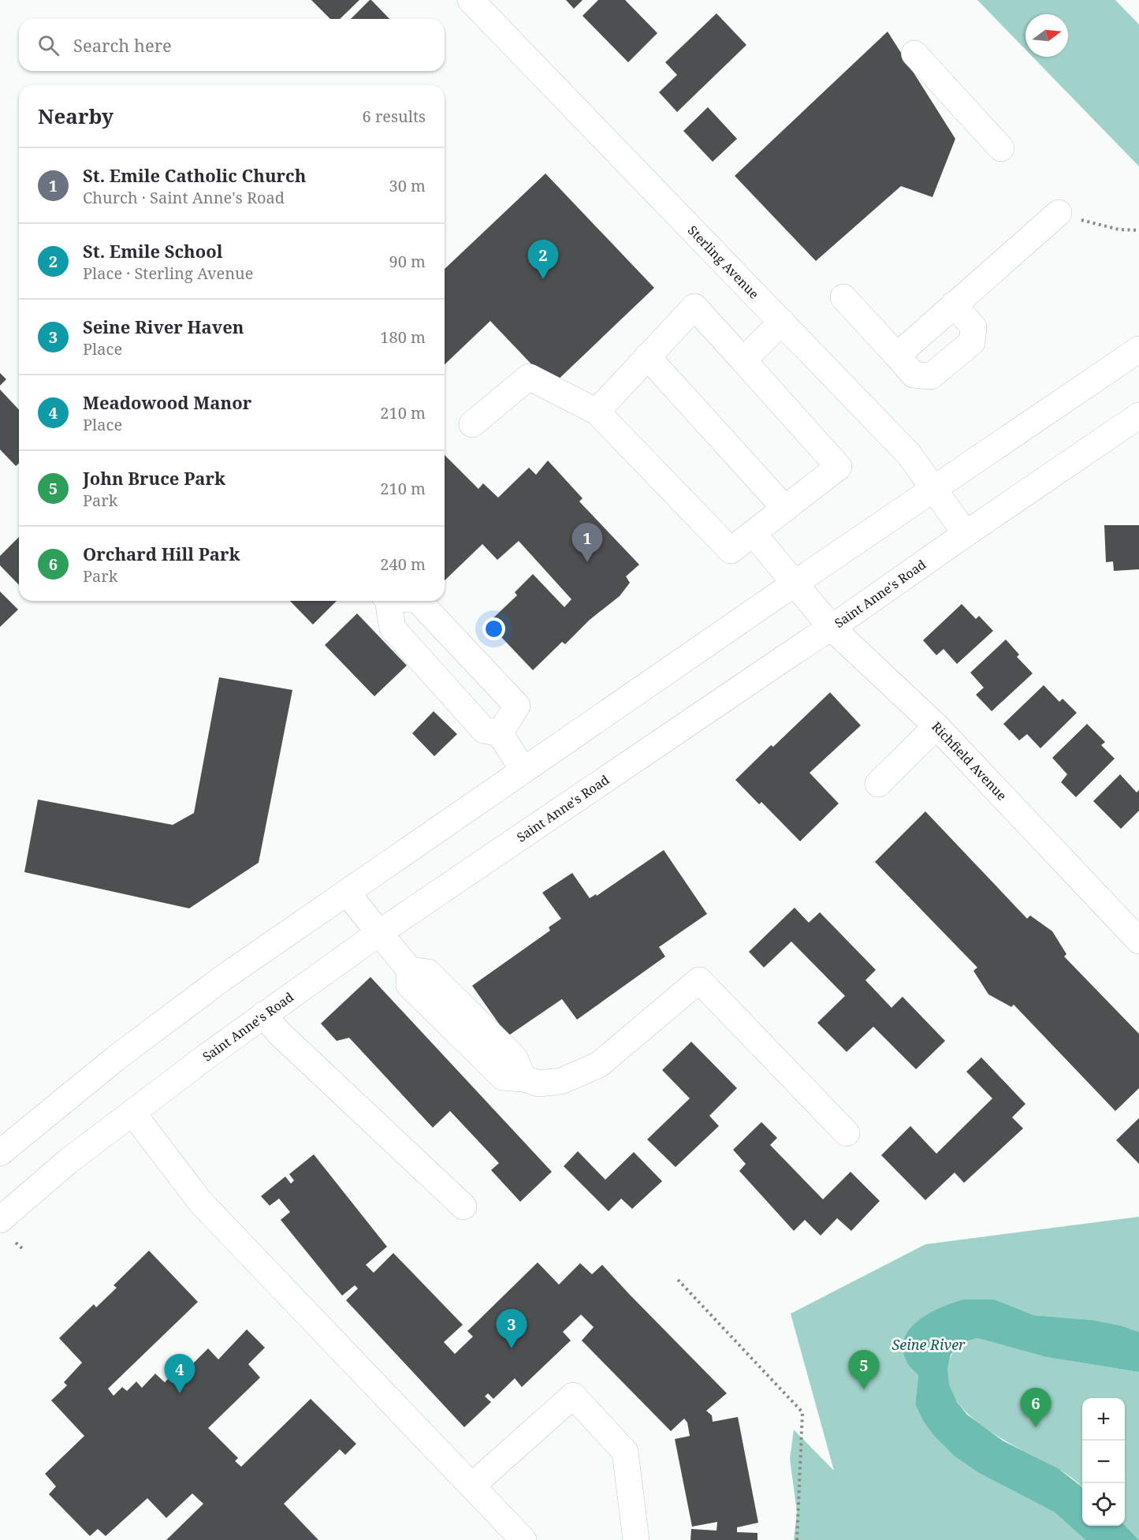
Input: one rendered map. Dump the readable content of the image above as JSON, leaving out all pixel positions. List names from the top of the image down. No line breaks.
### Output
{"streets":{"main road":["Sterling Avenue","Saint Anne's Road","Richfield Avenue"]},"crossings":[["Sterling Avenue","Saint Anne's Road"],["Saint Anne's Road","Richfield Avenue"]],"water":["Seine River"],"north":"right","page":{"search":"Search here","heading":["Nearby","6 results"],"list":[{"mark":"1","name":"St. Emile Catholic Church","note":"Church · Saint Anne's Road","value":"30 m"},{"mark":"2","name":"St. Emile School","note":"Place · Sterling Avenue","value":"90 m"},{"mark":"3","name":"Seine River Haven","note":"Place","value":"180 m"},{"mark":"4","name":"Meadowood Manor","note":"Place","value":"210 m"},{"mark":"5","name":"John Bruce Park","note":"Park","value":"210 m"},{"mark":"6","name":"Orchard Hill Park","note":"Park","value":"240 m"}],"pins":["2","1","3","5","4","6"],"map_buttons":["+","−"]}}
